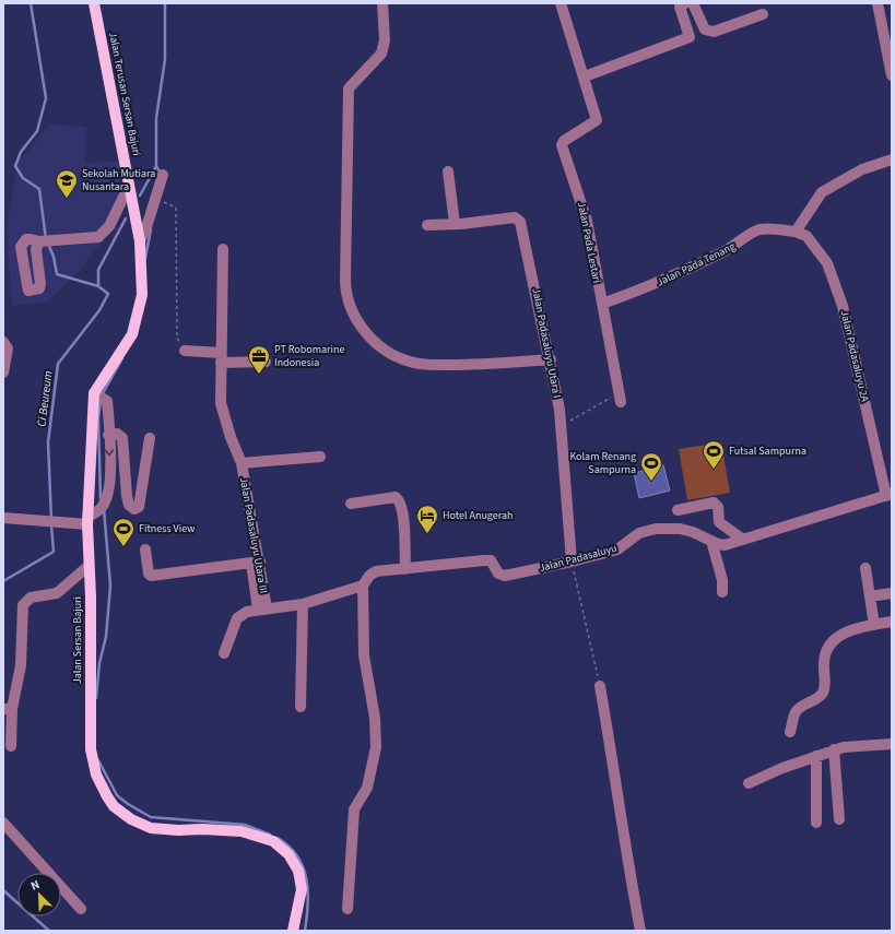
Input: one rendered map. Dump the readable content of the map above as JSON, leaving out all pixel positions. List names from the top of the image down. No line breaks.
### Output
{"streets":{"main road":["Jalan Terusan Sersan Bajuri","Jalan Sersan Bajuri"],"street":["Jalan Pada Lestari","Jalan Pada Tenang","Jalan Padasaluyu Utara I","Jalan Padasaluyu 2A","Jalan Padasaluyu Utara III","Jalan Padasaluyu"]},"crossings":[["Jalan Terusan Sersan Bajuri","Jalan Sersan Bajuri"],["Jalan Pada Lestari","Jalan Pada Tenang"],["Jalan Pada Tenang","Jalan Padasaluyu 2A"],["Jalan Padasaluyu Utara I","Jalan Padasaluyu"],["Jalan Padasaluyu 2A","Jalan Padasaluyu"],["Jalan Padasaluyu Utara III","Jalan Padasaluyu"]],"water":["Ci Beureum"],"places":{"school or university":["Sekolah Mutiara Nusantara"],"office":["PT Robomarine Indonesia"],"sports":["Futsal Sampurna","Kolam Renang Sampurna","Fitness View"],"hotel":["Hotel Anugerah"]},"north":"top left"}
